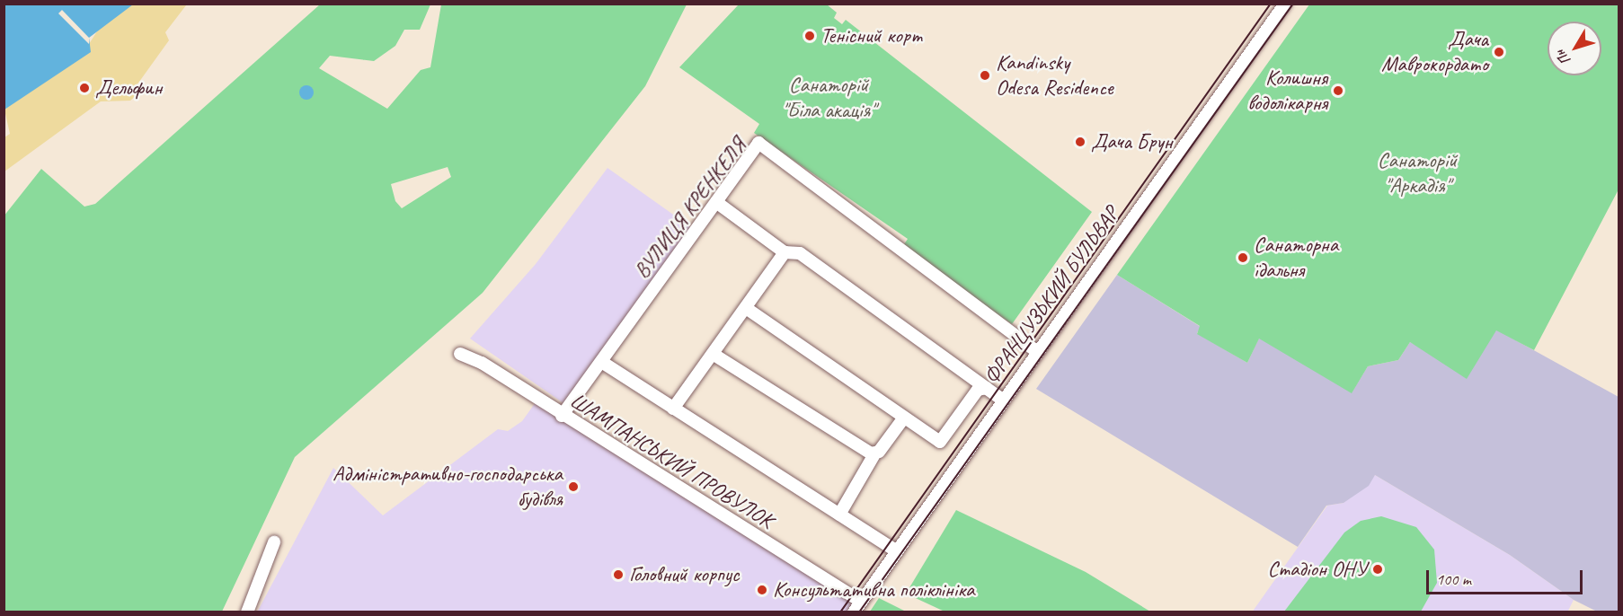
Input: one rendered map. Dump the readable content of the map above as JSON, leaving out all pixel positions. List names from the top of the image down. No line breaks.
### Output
{"streets":{"street":["ВУЛИЦЯ КРЕНКЕЛЯ","ФРАНЦУЗЬКИЙ БУЛЬВАР","ШАМПАНСЬКИЙ ПРОВУЛОК"]},"crossings":[["ВУЛИЦЯ КРЕНКЕЛЯ","ФРАНЦУЗЬКИЙ БУЛЬВАР"],["ВУЛИЦЯ КРЕНКЕЛЯ","ШАМПАНСЬКИЙ ПРОВУЛОК"],["ФРАНЦУЗЬКИЙ БУЛЬВАР","ШАМПАНСЬКИЙ ПРОВУЛОК"]],"parks":["Санаторій \"Біла акація\"","Санаторій \"Аркадія\""],"places":["Тенісний корт","Дача Маврокордато","Kandinsky Odesa Residence","Дельфин","Колишня водолікарня","Дача Брун","Санаторна їдальня","Адміністративно-господарська будівля","Стадіон ОНУ","Головний корпус","Консультативна поліклініка"],"scale_bar":"100 m","north":"bottom left"}
